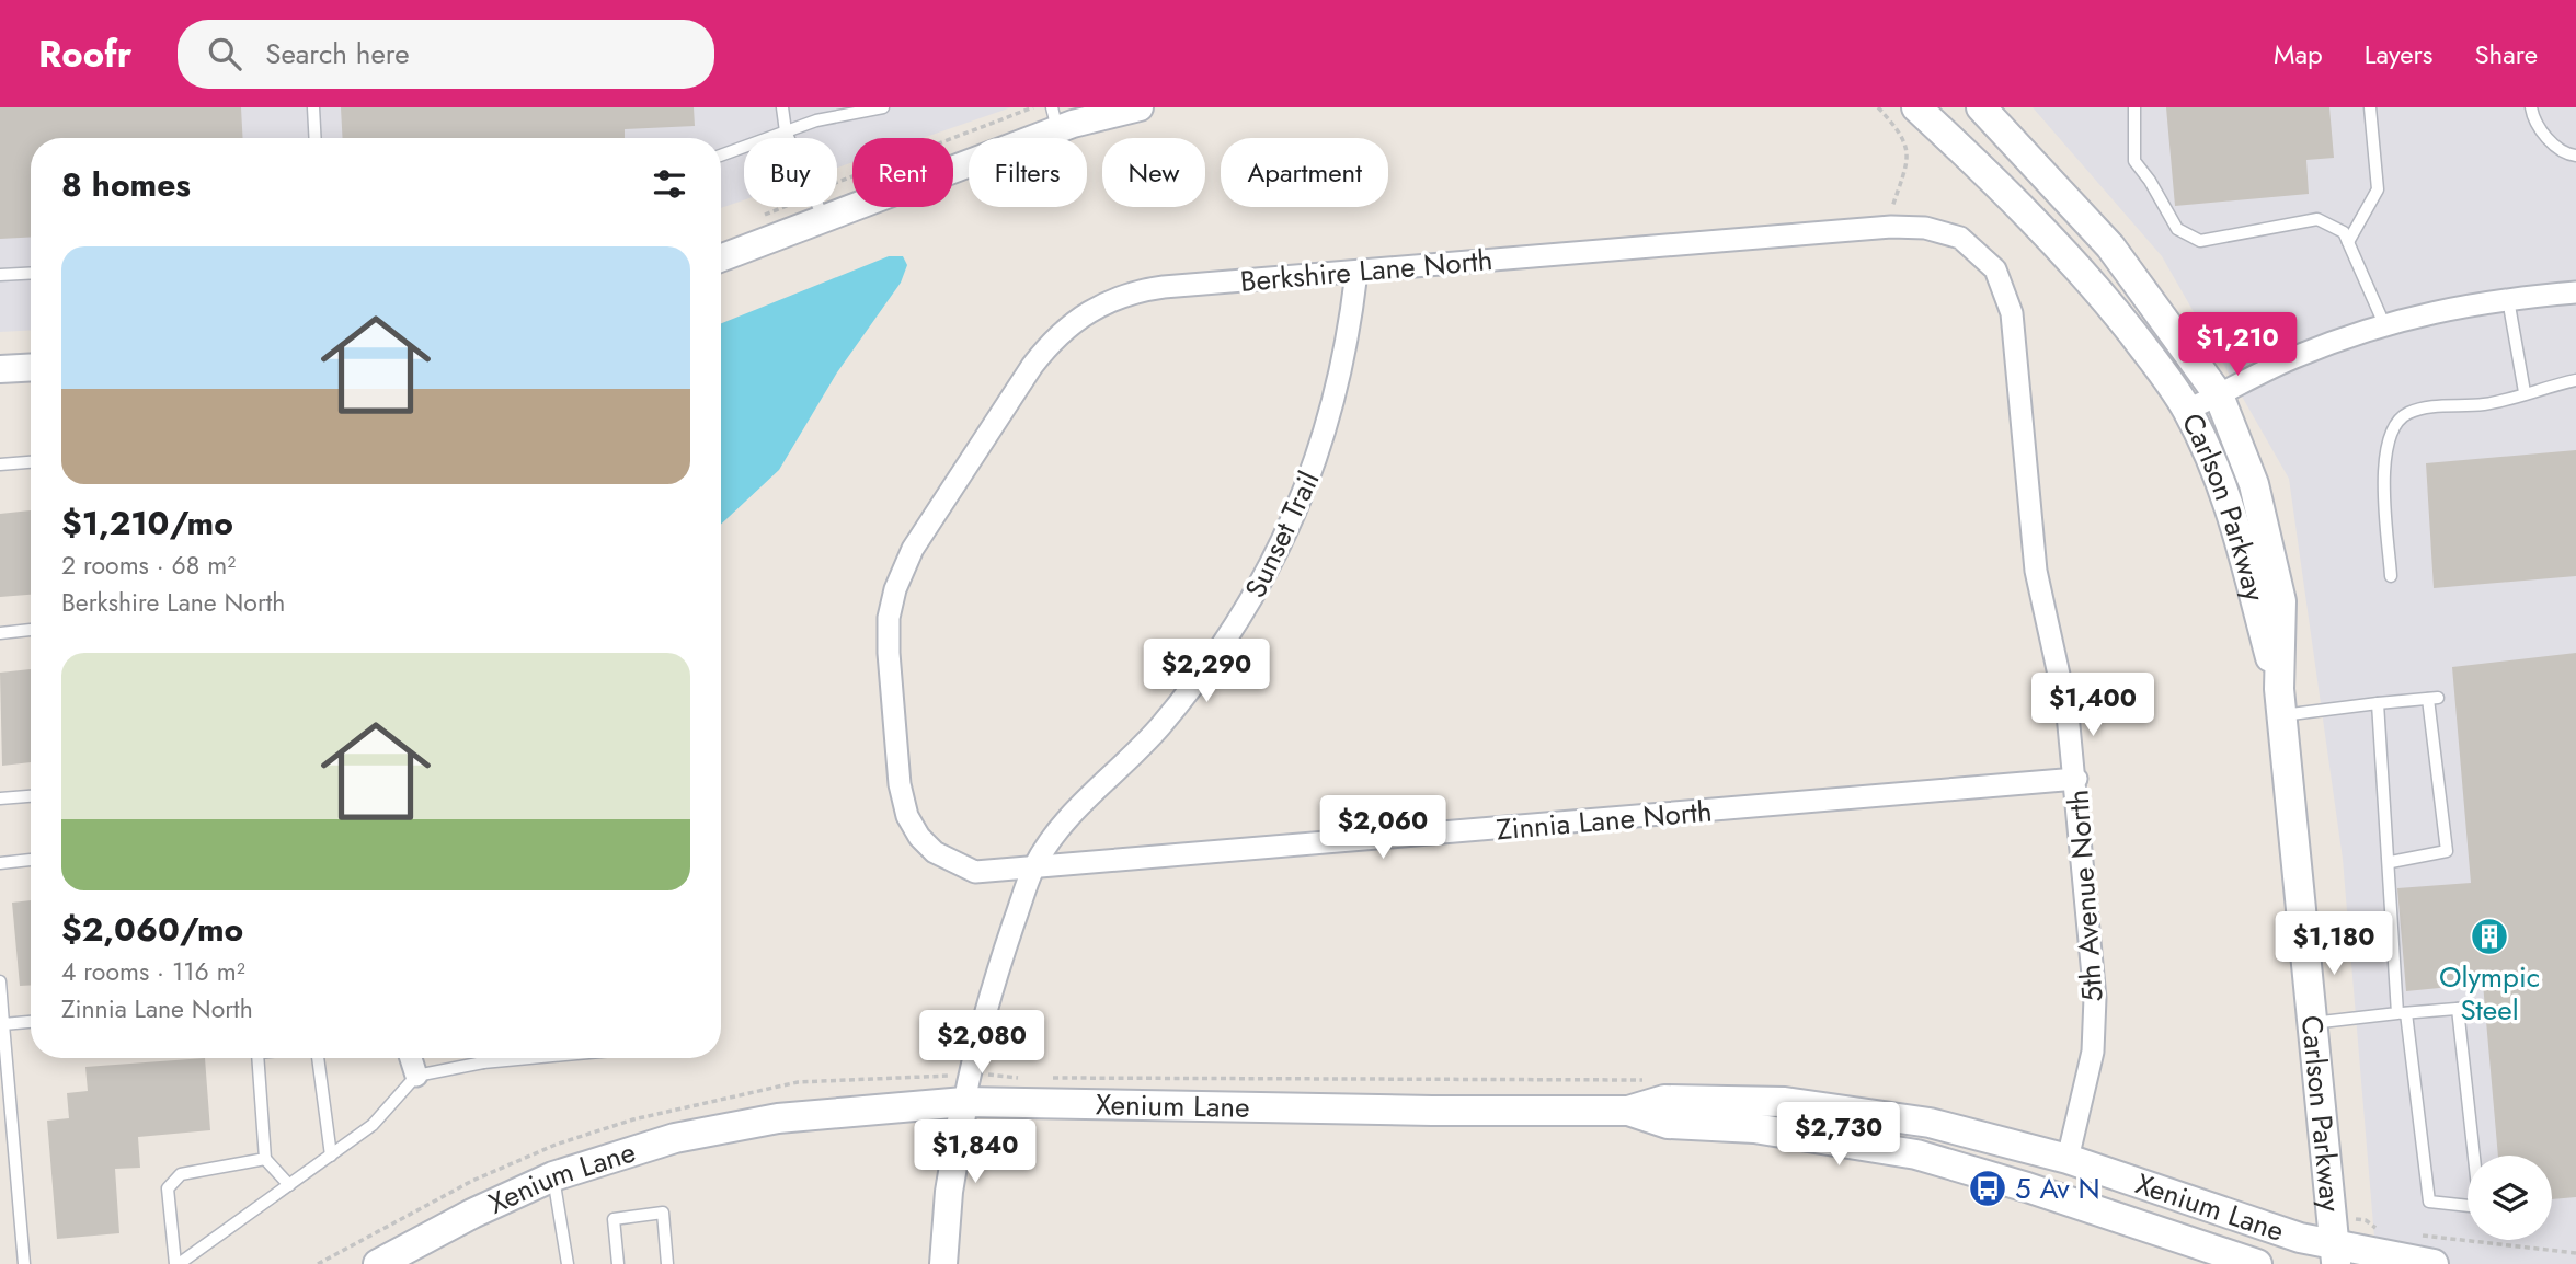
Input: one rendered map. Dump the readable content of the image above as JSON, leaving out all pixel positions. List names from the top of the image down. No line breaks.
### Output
{"streets":{"main road":["Carlson Parkway","Xenium Lane"],"street":["Berkshire Lane North","Sunset Trail","Zinnia Lane North","5th Avenue North"]},"crossings":[["Berkshire Lane North","Sunset Trail"],["Berkshire Lane North","Zinnia Lane North"],["Berkshire Lane North","5th Avenue North"],["Carlson Parkway","Xenium Lane"],["Sunset Trail","Zinnia Lane North"],["Sunset Trail","Xenium Lane"],["Zinnia Lane North","5th Avenue North"],["5th Avenue North","Xenium Lane"]],"places":{"building":["Olympic Steel"],"bus stop":["5 Av N"]},"page":{"header":"Roofr","search":"Search here","nav":["Map","Layers","Share"],"chip":["Buy","Rent","Filters","New","Apartment"],"heading":"8 homes","list":[{"name":"$1,210/mo","note":"2 rooms · 68 m² · Berkshire Lane North"},{"name":"$2,060/mo","note":"4 rooms · 116 m² · Zinnia Lane North"}],"price":["$1,210","$2,290","$1,400","$2,060","$1,180","$2,080","$2,730","$1,840"]}}
